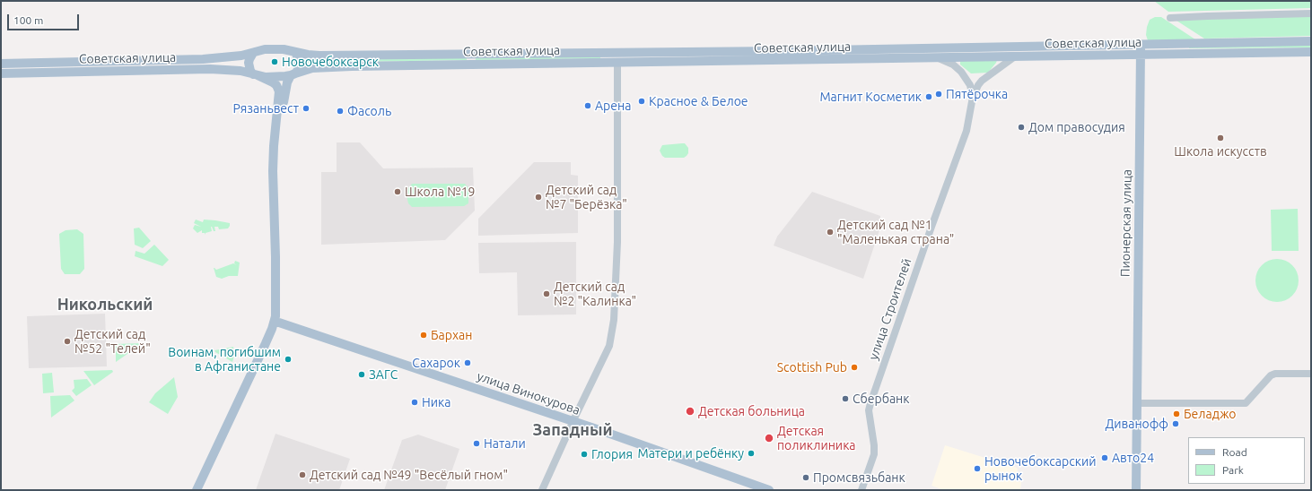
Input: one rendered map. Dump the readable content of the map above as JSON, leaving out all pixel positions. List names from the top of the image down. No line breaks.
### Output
{"streets":{"main road":["Советская улица","Пионерская улица","улица Винокурова"],"street":["улица Строителей"]},"crossings":[["Советская улица","Пионерская улица"],["Советская улица","улица Строителей"]],"districts":["Никольский","Западный"],"places":["Новочебоксарск","Пятёрочка","Магнит Косметик","Красное & Белое","Арена","Рязаньвест","Фасоль","Дом правосудия","Школа искусств","Школа №19","Детский сад №7 \"Берёзка\"","Детский сад №1 \"Маленькая страна\"","Детский сад №2 \"Калинка\"","Бархан","Детский сад №52 \"Телей\"","Воинам, погибшим в Афганистане","Сахарок","Scottish Pub","ЗАГС","Сбербанк","Ника","Детская больница","Беладжо","Диванофф","Детская поликлиника","Натали","Матери и ребёнку","Глория","Авто24","Новочебоксарский рынок","Детский сад №49 \"Весёлый гном\"","Промсвязьбанк"],"legend":["Road","Park"],"scale_bar":"100 m"}
